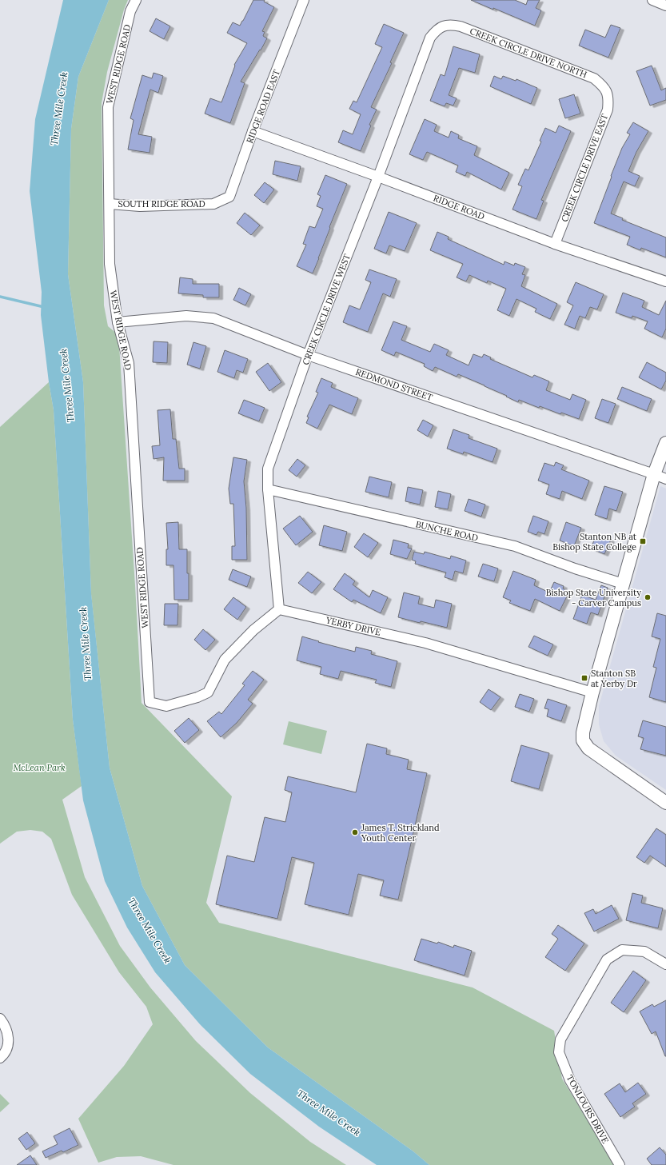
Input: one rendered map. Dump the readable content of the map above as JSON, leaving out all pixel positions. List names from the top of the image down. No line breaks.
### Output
{"streets":{"street":["CREEK CIRCLE DRIVE NORTH","WEST RIDGE ROAD","RIDGE ROAD EAST","CREEK CIRCLE DRIVE EAST","SOUTH RIDGE ROAD","RIDGE ROAD","CREEK CIRCLE DRIVE WEST","REDMOND STREET","BUNCHE ROAD","YERBY DRIVE","TONLOURS DRIVE"]},"crossings":[["CREEK CIRCLE DRIVE NORTH","CREEK CIRCLE DRIVE EAST"],["CREEK CIRCLE DRIVE NORTH","CREEK CIRCLE DRIVE WEST"],["WEST RIDGE ROAD","SOUTH RIDGE ROAD"],["WEST RIDGE ROAD","CREEK CIRCLE DRIVE WEST"],["WEST RIDGE ROAD","REDMOND STREET"],["WEST RIDGE ROAD","YERBY DRIVE"],["RIDGE ROAD EAST","SOUTH RIDGE ROAD"],["RIDGE ROAD EAST","RIDGE ROAD"],["CREEK CIRCLE DRIVE EAST","RIDGE ROAD"],["RIDGE ROAD","CREEK CIRCLE DRIVE WEST"],["CREEK CIRCLE DRIVE WEST","REDMOND STREET"],["CREEK CIRCLE DRIVE WEST","BUNCHE ROAD"],["CREEK CIRCLE DRIVE WEST","YERBY DRIVE"]],"water":["Three Mile Creek"],"parks":["McLean Park"],"places":{"transit":["Stanton NB at Bishop State College","Stanton SB at Yerby Dr"],"other":["Bishop State University - Carver Campus","James T. Strickland Youth Center"]}}
